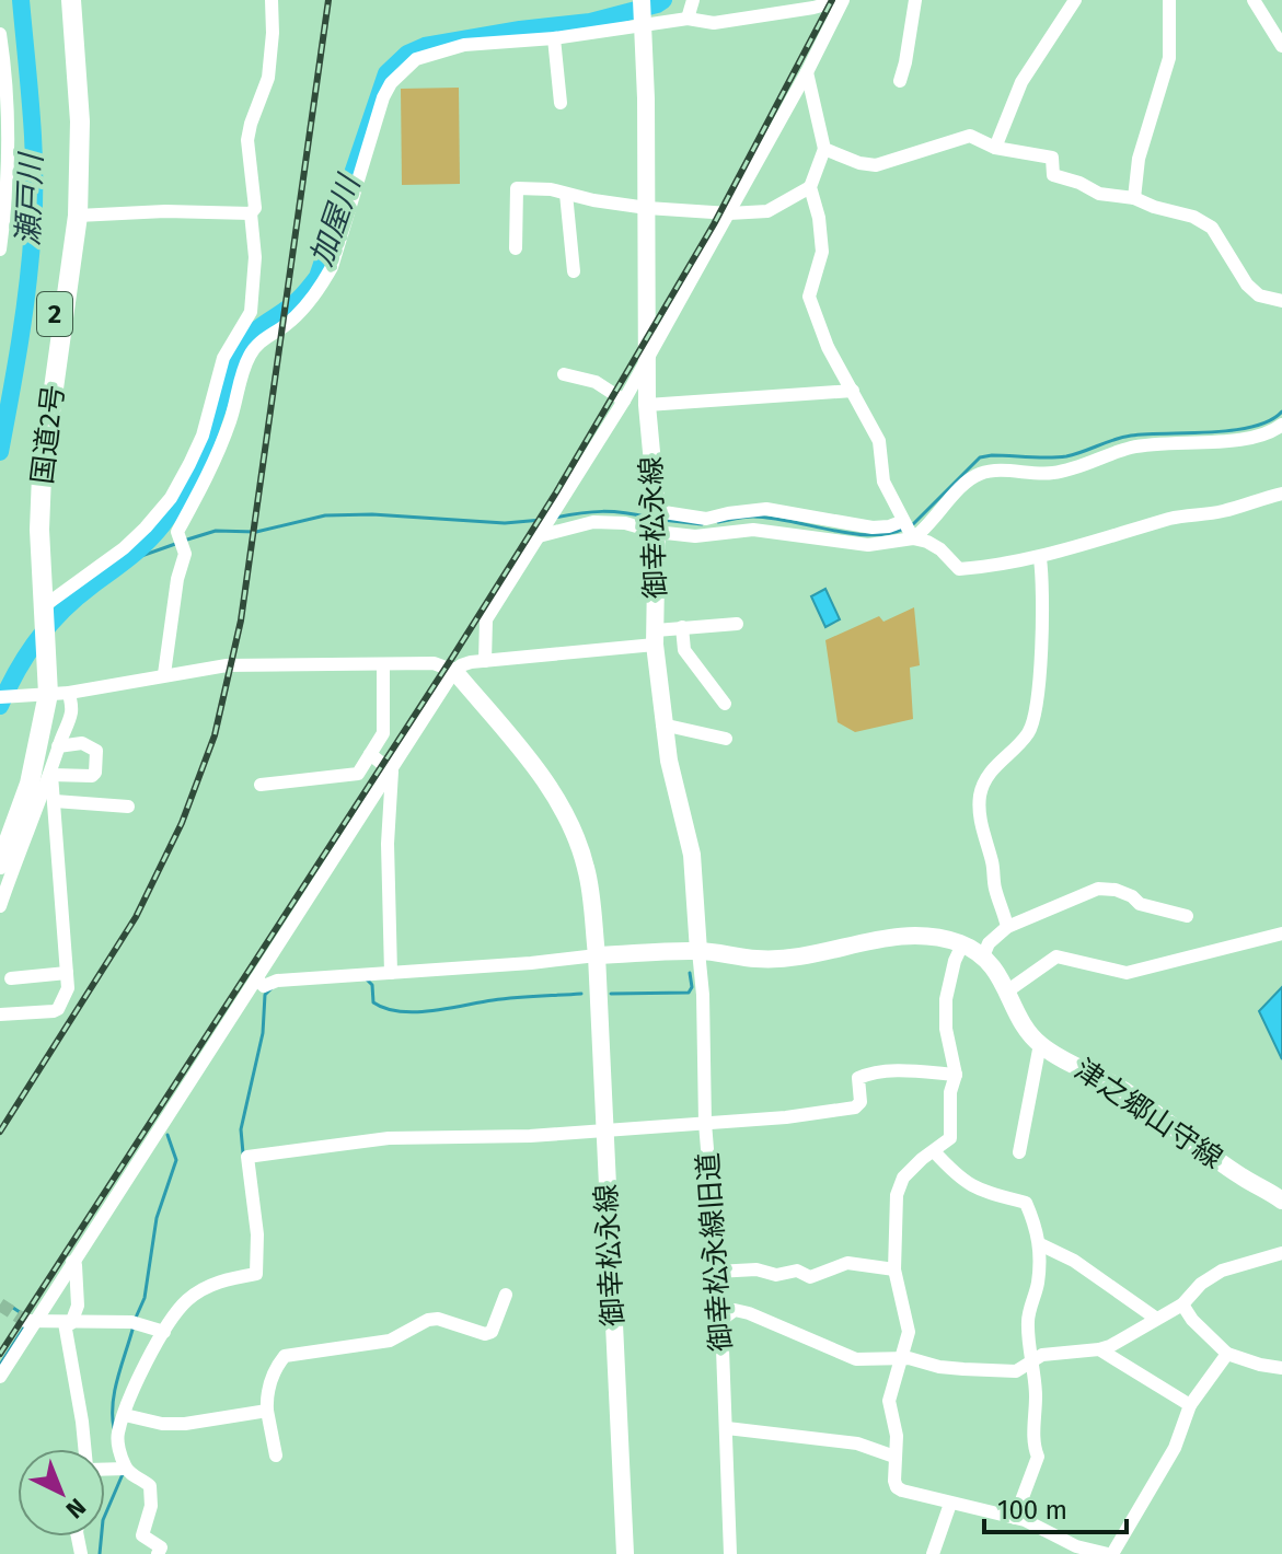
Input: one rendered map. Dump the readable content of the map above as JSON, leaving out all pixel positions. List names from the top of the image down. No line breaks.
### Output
{"streets":{"highway":["2","国道2号"],"main road":["御幸松永線","津之郷山守線"],"street":["御幸松永線旧道"]},"crossings":[["御幸松永線","津之郷山守線"],["御幸松永線","御幸松永線旧道"],["津之郷山守線","御幸松永線旧道"]],"water":["瀬戸川","加屋川"],"scale_bar":"100 m","north":"bottom right"}
